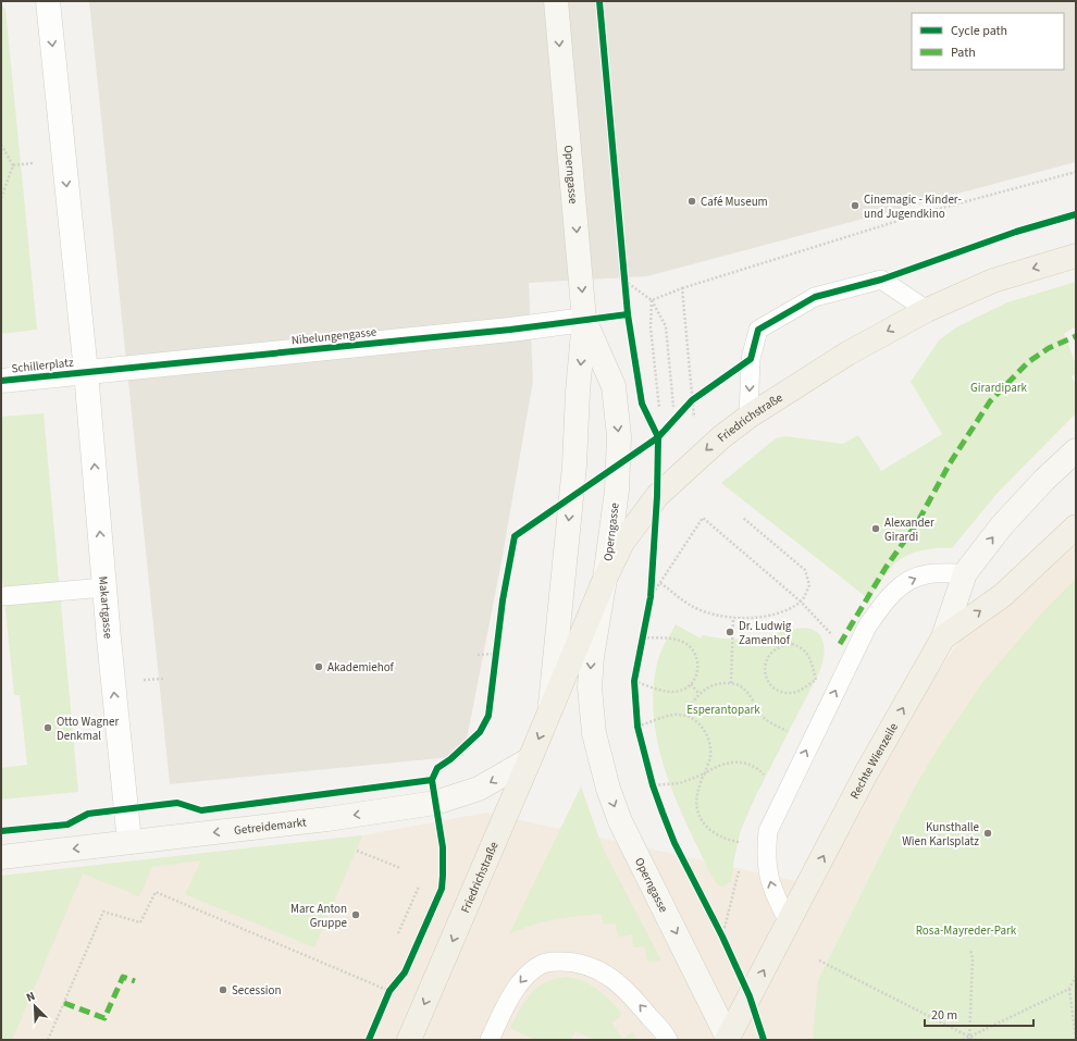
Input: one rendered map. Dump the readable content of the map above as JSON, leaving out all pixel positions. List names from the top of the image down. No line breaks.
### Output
{"streets":{"main road":["Operngasse","Friedrichstraße","Rechte Wienzeile","Getreidemarkt"],"street":["Nibelungengasse","Schillerplatz","Makartgasse"]},"crossings":[["Operngasse","Nibelungengasse"],["Operngasse","Friedrichstraße"],["Operngasse","Rechte Wienzeile"],["Nibelungengasse","Schillerplatz"],["Nibelungengasse","Friedrichstraße"],["Nibelungengasse","Makartgasse"],["Schillerplatz","Makartgasse"],["Friedrichstraße","Getreidemarkt"],["Makartgasse","Getreidemarkt"]],"one_way":["Operngasse","Schillerplatz","Friedrichstraße","Makartgasse","Rechte Wienzeile","Getreidemarkt"],"parks":["Girardipark","Esperantopark","Rosa-Mayreder-Park"],"places":["Café Museum","Cinemagic - Kinder- und Jugendkino","Alexander Girardi","Dr. Ludwig Zamenhof","Akademiehof","Otto Wagner Denkmal","Kunsthalle Wien Karlsplatz","Marc Anton Gruppe","Secession"],"legend":["Cycle path","Path"],"scale_bar":"20 m","north":"top left"}
